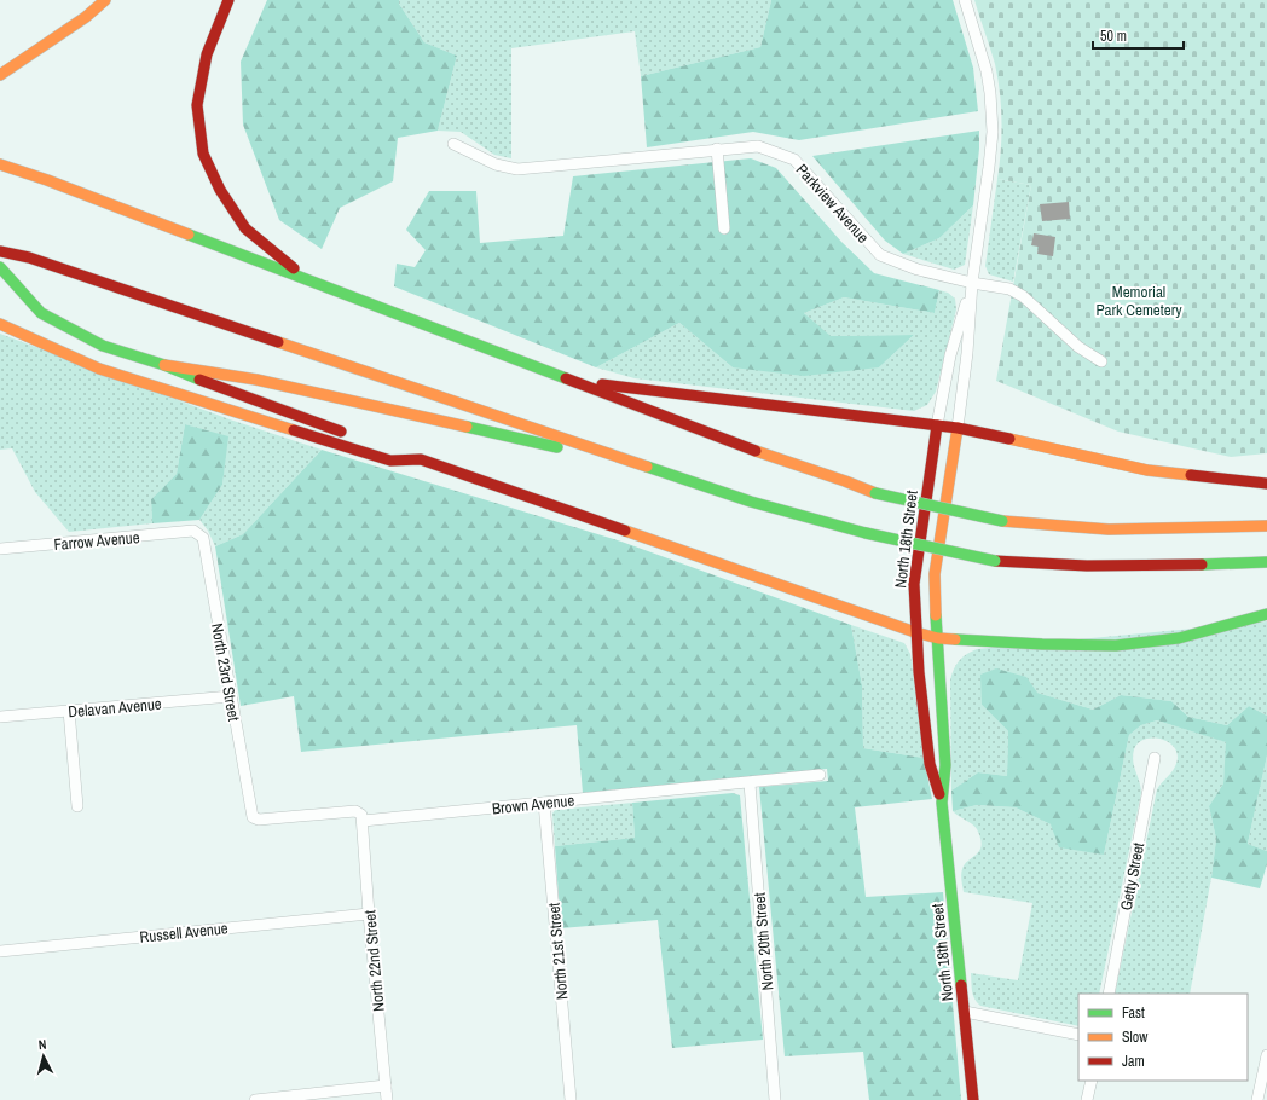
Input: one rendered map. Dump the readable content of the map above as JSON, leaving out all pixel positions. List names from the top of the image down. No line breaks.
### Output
{"streets":{"main road":["North 18th Street"],"street":["Parkview Avenue","Farrow Avenue","North 23rd Street","Delavan Avenue","Brown Avenue","Getty Street","Russell Avenue","North 20th Street","North 21st Street","North 22nd Street"]},"crossings":[["Parkview Avenue","North 18th Street"],["Farrow Avenue","North 23rd Street"],["North 23rd Street","Delavan Avenue"],["North 23rd Street","Brown Avenue"],["North 23rd Street","North 22nd Street"],["Brown Avenue","North 20th Street"],["Brown Avenue","North 21st Street"],["Brown Avenue","North 22nd Street"],["Russell Avenue","North 22nd Street"]],"parks":["Memorial Park Cemetery"],"legend":["Fast","Slow","Jam"],"scale_bar":"50 m","north":"top"}
